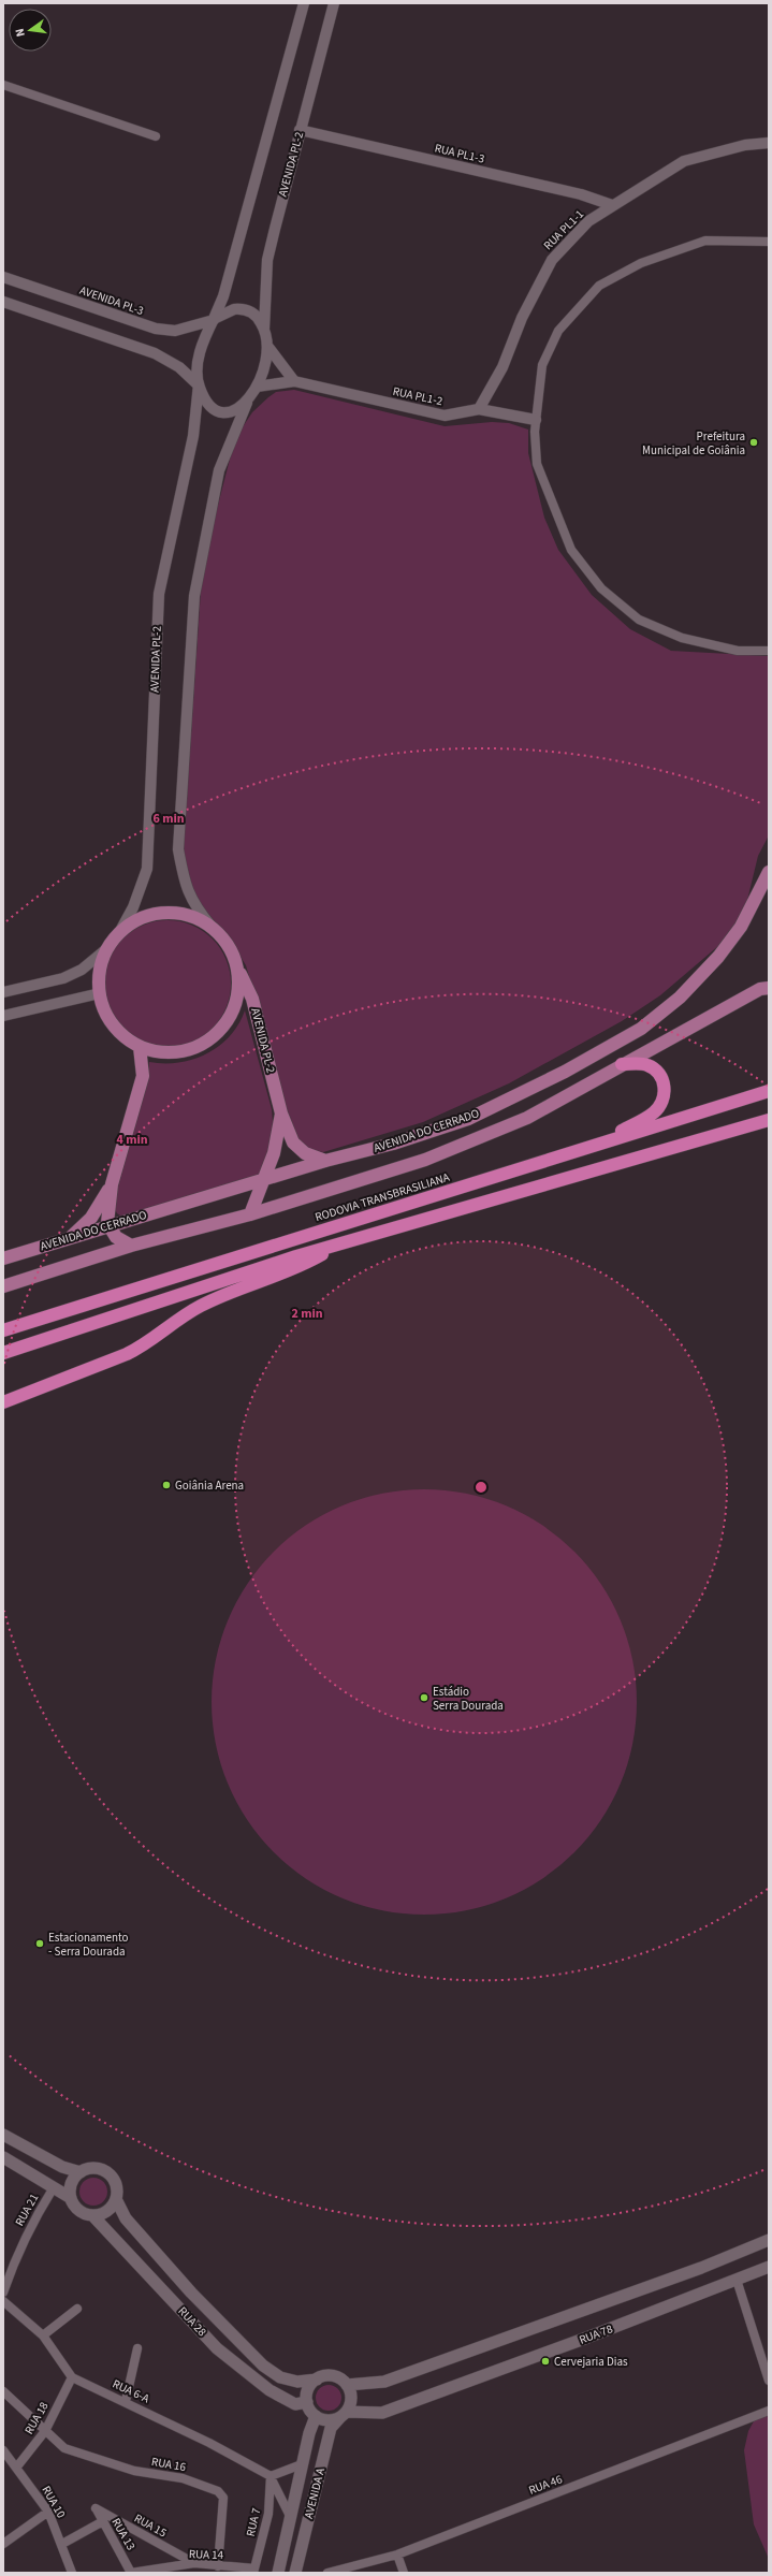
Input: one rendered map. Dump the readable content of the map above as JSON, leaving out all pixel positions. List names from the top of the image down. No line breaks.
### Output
{"streets":{"highway":["RODOVIA TRANSBRASILIANA"],"main road":["AVENIDA PL-2","AVENIDA DO CERRADO","RUA 28","RUA 78","AVENIDA A"],"street":["RUA PL1-3","RUA PL1-1","AVENIDA PL-3","RUA PL1-2","RUA 21","RUA 6-A","RUA 18","RUA 16","RUA 46","RUA 10","RUA 7","RUA 15","RUA 13","RUA 14"]},"crossings":[["RUA PL1-3","AVENIDA PL-2"],["RUA PL1-3","RUA PL1-1"],["AVENIDA PL-2","AVENIDA PL-3"],["AVENIDA PL-2","RUA PL1-2"],["AVENIDA PL-2","AVENIDA DO CERRADO"],["RUA PL1-1","RUA PL1-2"],["AVENIDA PL-3","RUA PL1-2"],["RUA 28","RUA 78"],["RUA 28","AVENIDA A"],["RUA 78","AVENIDA A"],["RUA 6-A","RUA 18"],["RUA 6-A","RUA 7"],["RUA 18","RUA 16"],["RUA 18","RUA 10"],["RUA 16","RUA 14"],["RUA 7","RUA 14"],["RUA 15","RUA 13"],["RUA 15","RUA 14"],["RUA 13","RUA 14"]],"places":["Prefeitura Municipal de Goiânia","Goiânia Arena","Estádio Serra Dourada","Estacionamento - Serra Dourada","Cervejaria Dias"],"north":"left","rings":["6 min","4 min","2 min"]}
